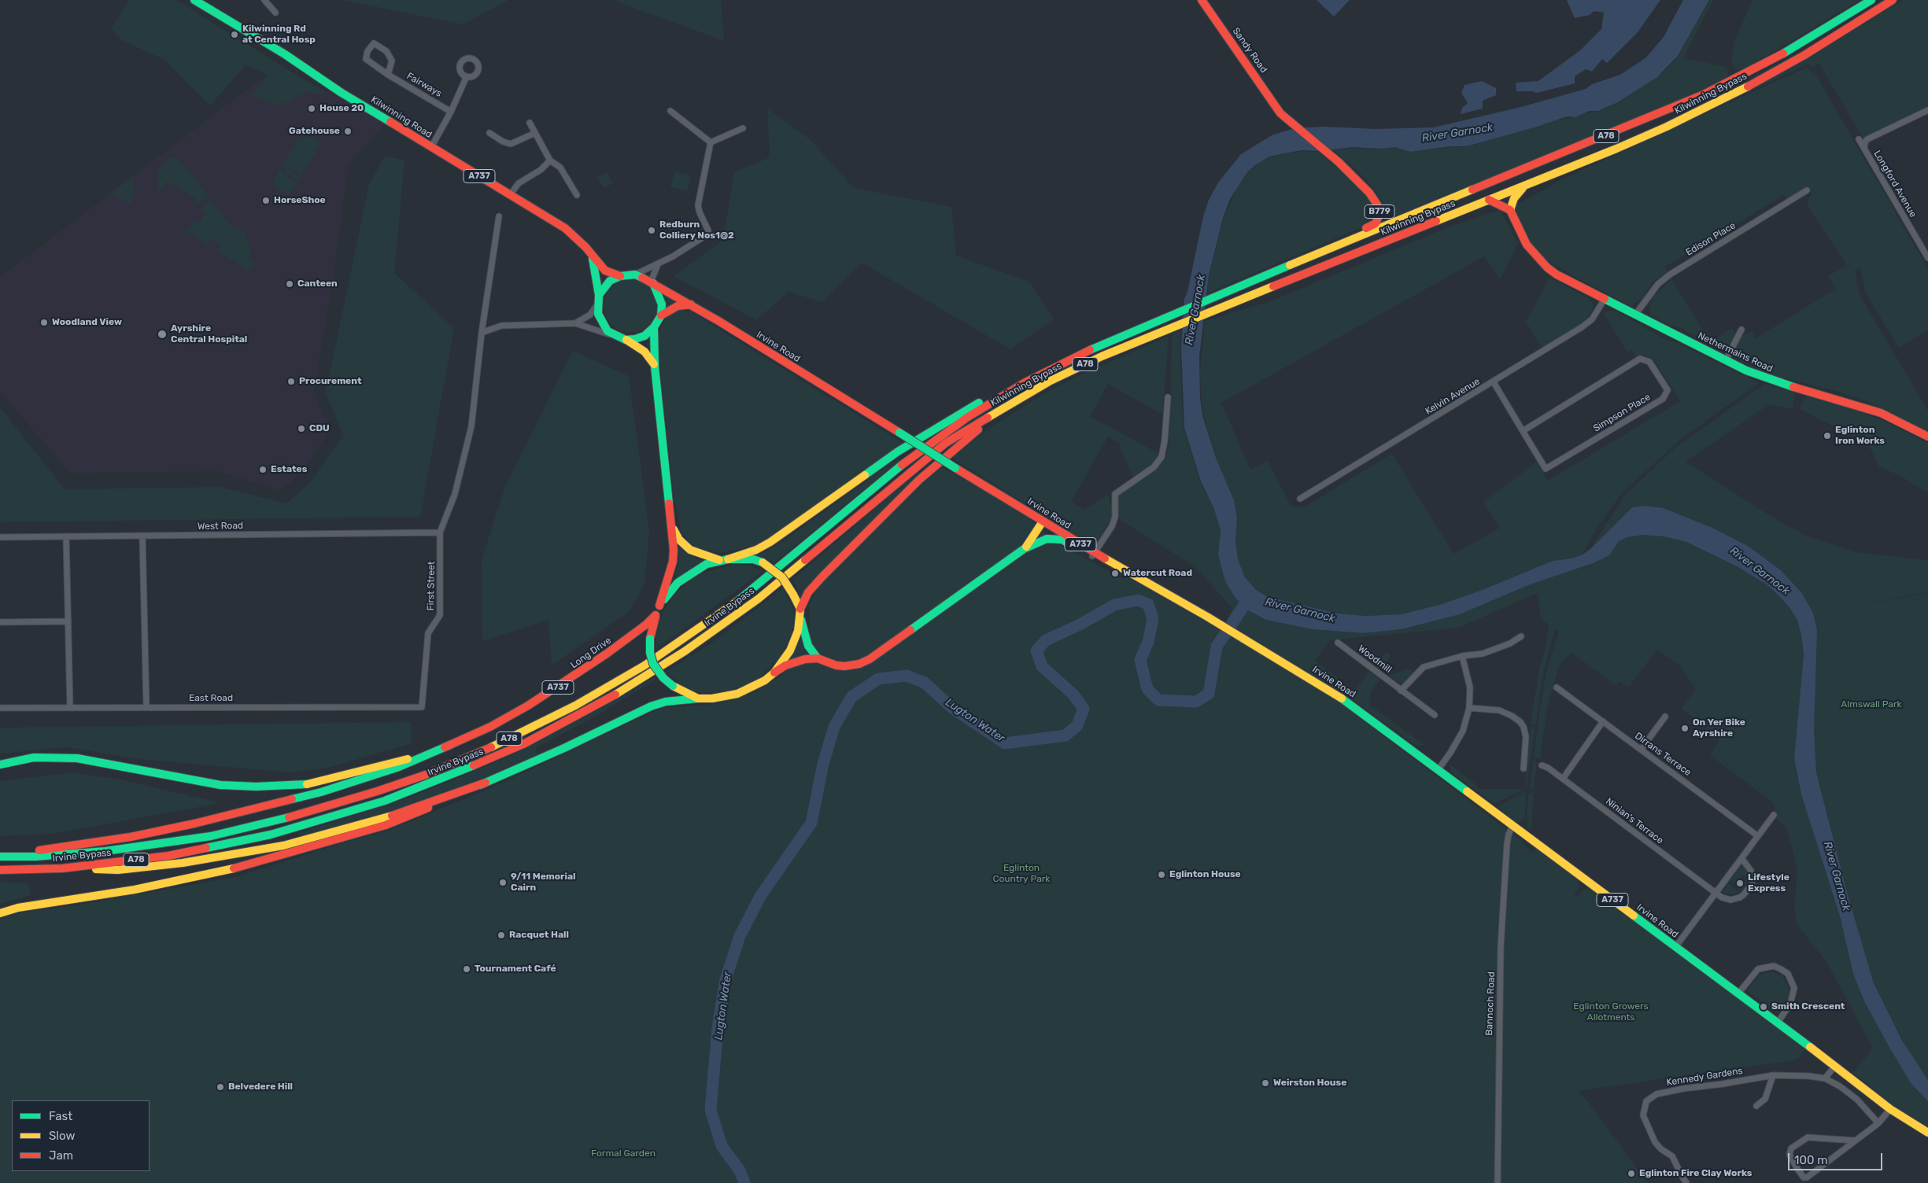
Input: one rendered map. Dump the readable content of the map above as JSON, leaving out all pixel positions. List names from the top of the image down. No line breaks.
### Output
{"streets":{"main road":["Sandy Road","Kilwinning Bypass","Kilwinning Road","A78","A737","B779","Irvine Road","Nethermains Road","Irvine Bypass","Long Drive"],"street":["Fairways","Longford Avenue","Edison Place","Kelvin Avenue","Simpson Place","West Road","First Street","Woodmill","East Road","Dirrans Terrace","Ninian's Terrace","Bannoch Road","Kennedy Gardens"]},"crossings":[["Sandy Road","Kilwinning Bypass"],["Kilwinning Bypass","Irvine Bypass"],["Kilwinning Road","A737"],["Kilwinning Road","Irvine Road"],["A737","Irvine Road"],["Edison Place","Nethermains Road"],["Irvine Road","Bannoch Road"],["Nethermains Road","Kelvin Avenue"],["Kelvin Avenue","Simpson Place"],["West Road","First Street"],["First Street","East Road"]],"water":["River Garnock","Lugton Water"],"parks":["Almswall Park","Eglinton Country Park","Eglinton Growers Allotments","Formal Garden"],"places":["Kilwinning Rd at Central Hosp","House 20","Gatehouse","HorseShoe","Redburn Colliery Nos1@2","Canteen","Woodland View","Ayrshire Central Hospital","Procurement","CDU","Eglinton Iron Works","Estates","Watercut Road","On Yer Bike Ayrshire","Eglinton House","9/11 Memorial Cairn","Lifestyle Express","Racquet Hall","Tournament Café","Smith Crescent","Weirston House","Belvedere Hill","Eglinton Fire Clay Works"],"legend":["Fast","Slow","Jam"],"scale_bar":"100 m"}
